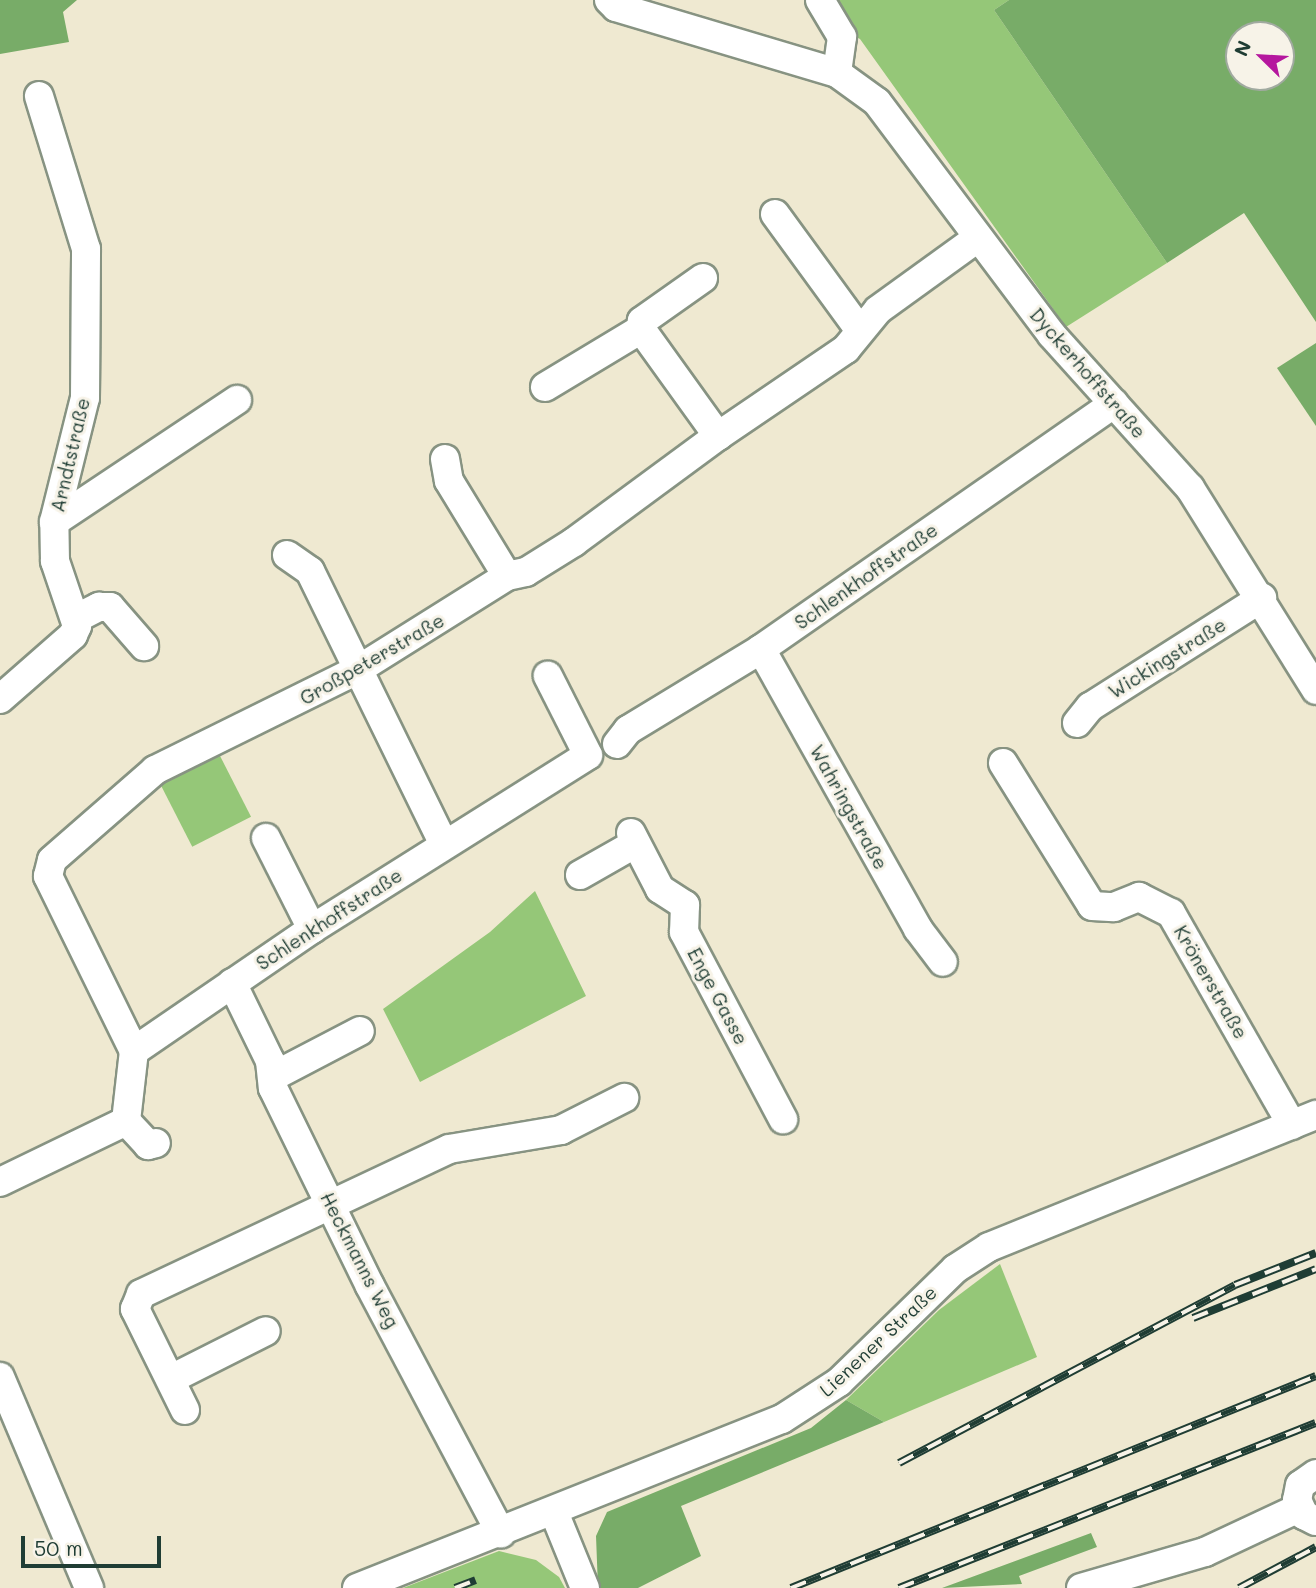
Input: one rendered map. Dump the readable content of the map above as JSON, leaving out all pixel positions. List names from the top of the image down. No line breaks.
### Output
{"streets":{"street":["Dyckerhoffstraße","Arndtstraße","Schlenkhoffstraße","Wickingstraße","Großpeterstraße","Wahringstraße","Krönerstraße","Enge Gasse","Heckmanns Weg","Lienener Straße"]},"crossings":[["Dyckerhoffstraße","Schlenkhoffstraße"],["Dyckerhoffstraße","Wickingstraße"],["Dyckerhoffstraße","Großpeterstraße"],["Schlenkhoffstraße","Großpeterstraße"],["Schlenkhoffstraße","Wahringstraße"],["Schlenkhoffstraße","Heckmanns Weg"],["Krönerstraße","Lienener Straße"],["Heckmanns Weg","Lienener Straße"]],"scale_bar":"50 m","north":"top left"}
